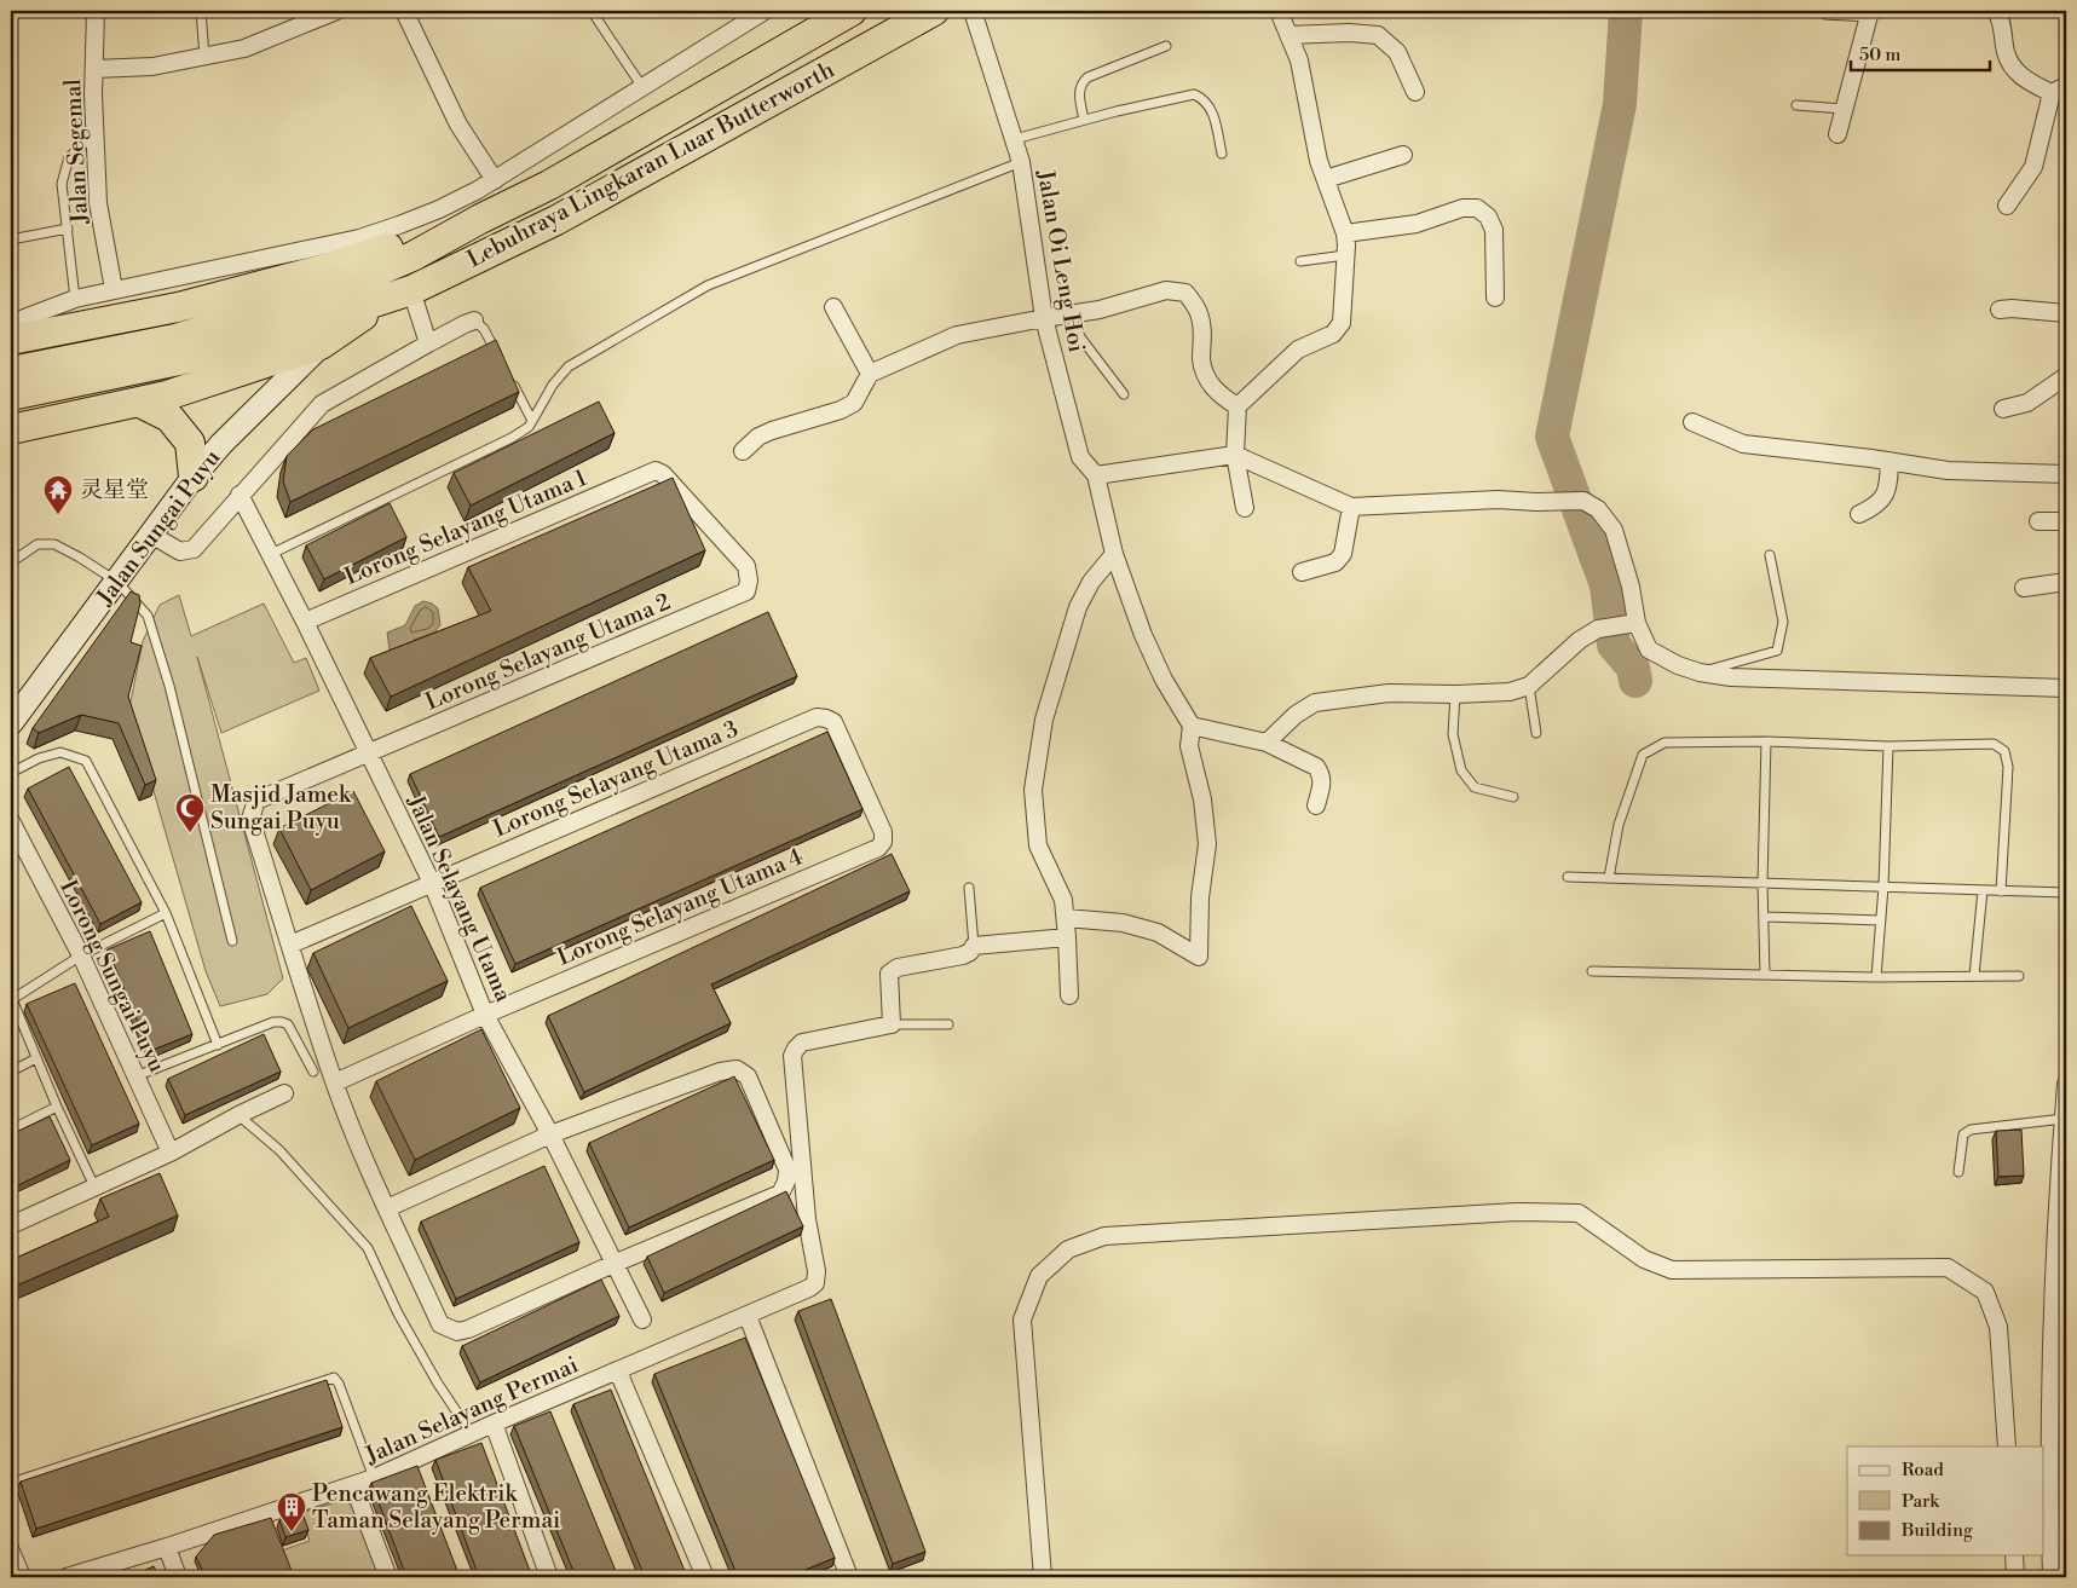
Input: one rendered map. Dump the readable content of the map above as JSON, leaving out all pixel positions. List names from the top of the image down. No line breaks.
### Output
{"streets":{"highway":["Lebuhraya Lingkaran Luar Butterworth"],"main road":["Jalan Sungai Puyu"],"street":["Jalan Segemal","Jalan Oi Leng Hoi","Lorong Selayang Utama 1","Lorong Selayang Utama 2","Lorong Selayang Utama 3","Jalan Selayang Utama","Lorong Selayang Utama 4","Lorong Sungai Puyu","Jalan Selayang Permai"]},"crossings":[["Lorong Selayang Utama 1","Lorong Selayang Utama 2"],["Lorong Selayang Utama 1","Jalan Selayang Utama"],["Lorong Selayang Utama 2","Lorong Selayang Utama 3"],["Lorong Selayang Utama 2","Jalan Selayang Utama"],["Lorong Selayang Utama 3","Jalan Selayang Utama"],["Lorong Selayang Utama 3","Lorong Selayang Utama 4"],["Jalan Selayang Utama","Lorong Selayang Utama 4"]],"places":{"temple":["灵星堂"],"mosque":["Masjid Jamek Sungai Puyu"],"building":["Pencawang Elektrik Taman Selayang Permai"]},"legend":["Road","Park","Building"],"scale_bar":"50 m"}
